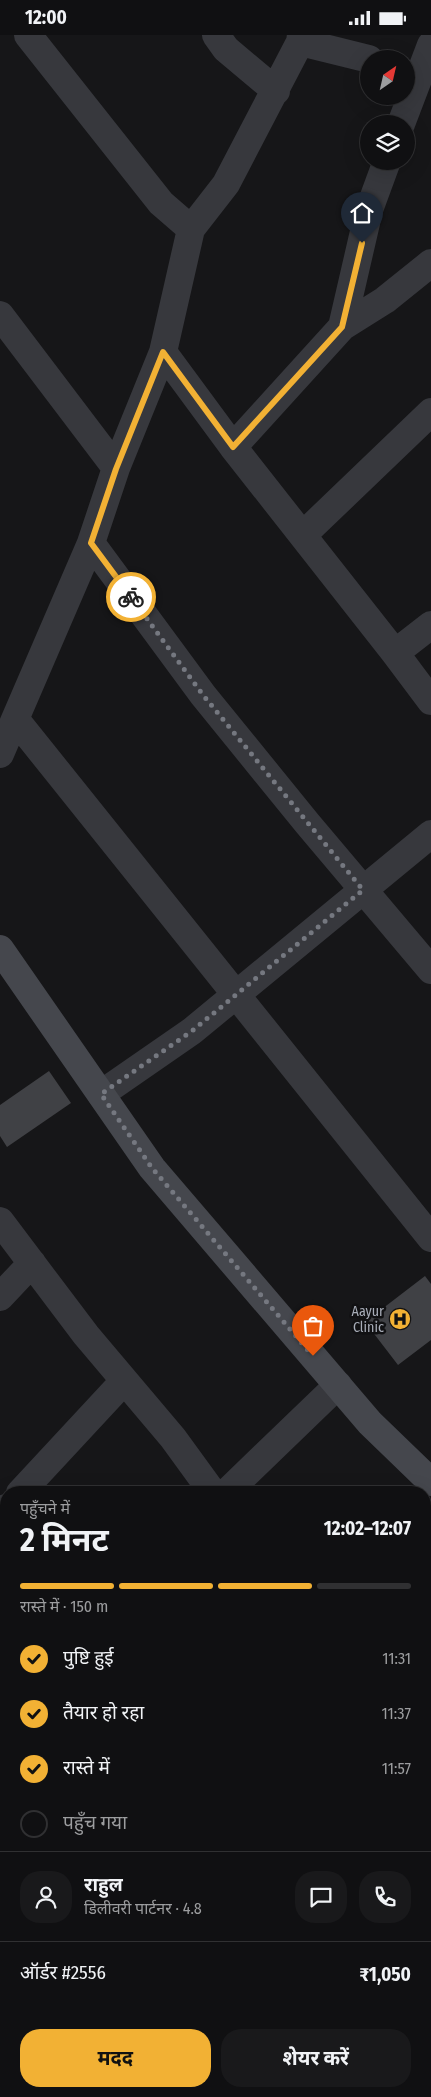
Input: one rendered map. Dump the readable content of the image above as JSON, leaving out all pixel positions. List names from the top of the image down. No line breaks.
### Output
{"places":{"hospital":["Aayur Clinic"]},"north":"top right","page":{"status":"12:00","heading":["2 मिनट","पहुँचने में","12:02–12:07"],"panel":["राहुल","डिलीवरी पार्टनर · 4.8","ऑर्डर #2556","₹1,050"],"bar":"रास्ते में · 150 m","list":[["पुष्टि हुई","11:31"],["तैयार हो रहा","11:37"],["रास्ते में","11:57"],"पहुँच गया"],"buttons":["मदद","शेयर करें"]}}
